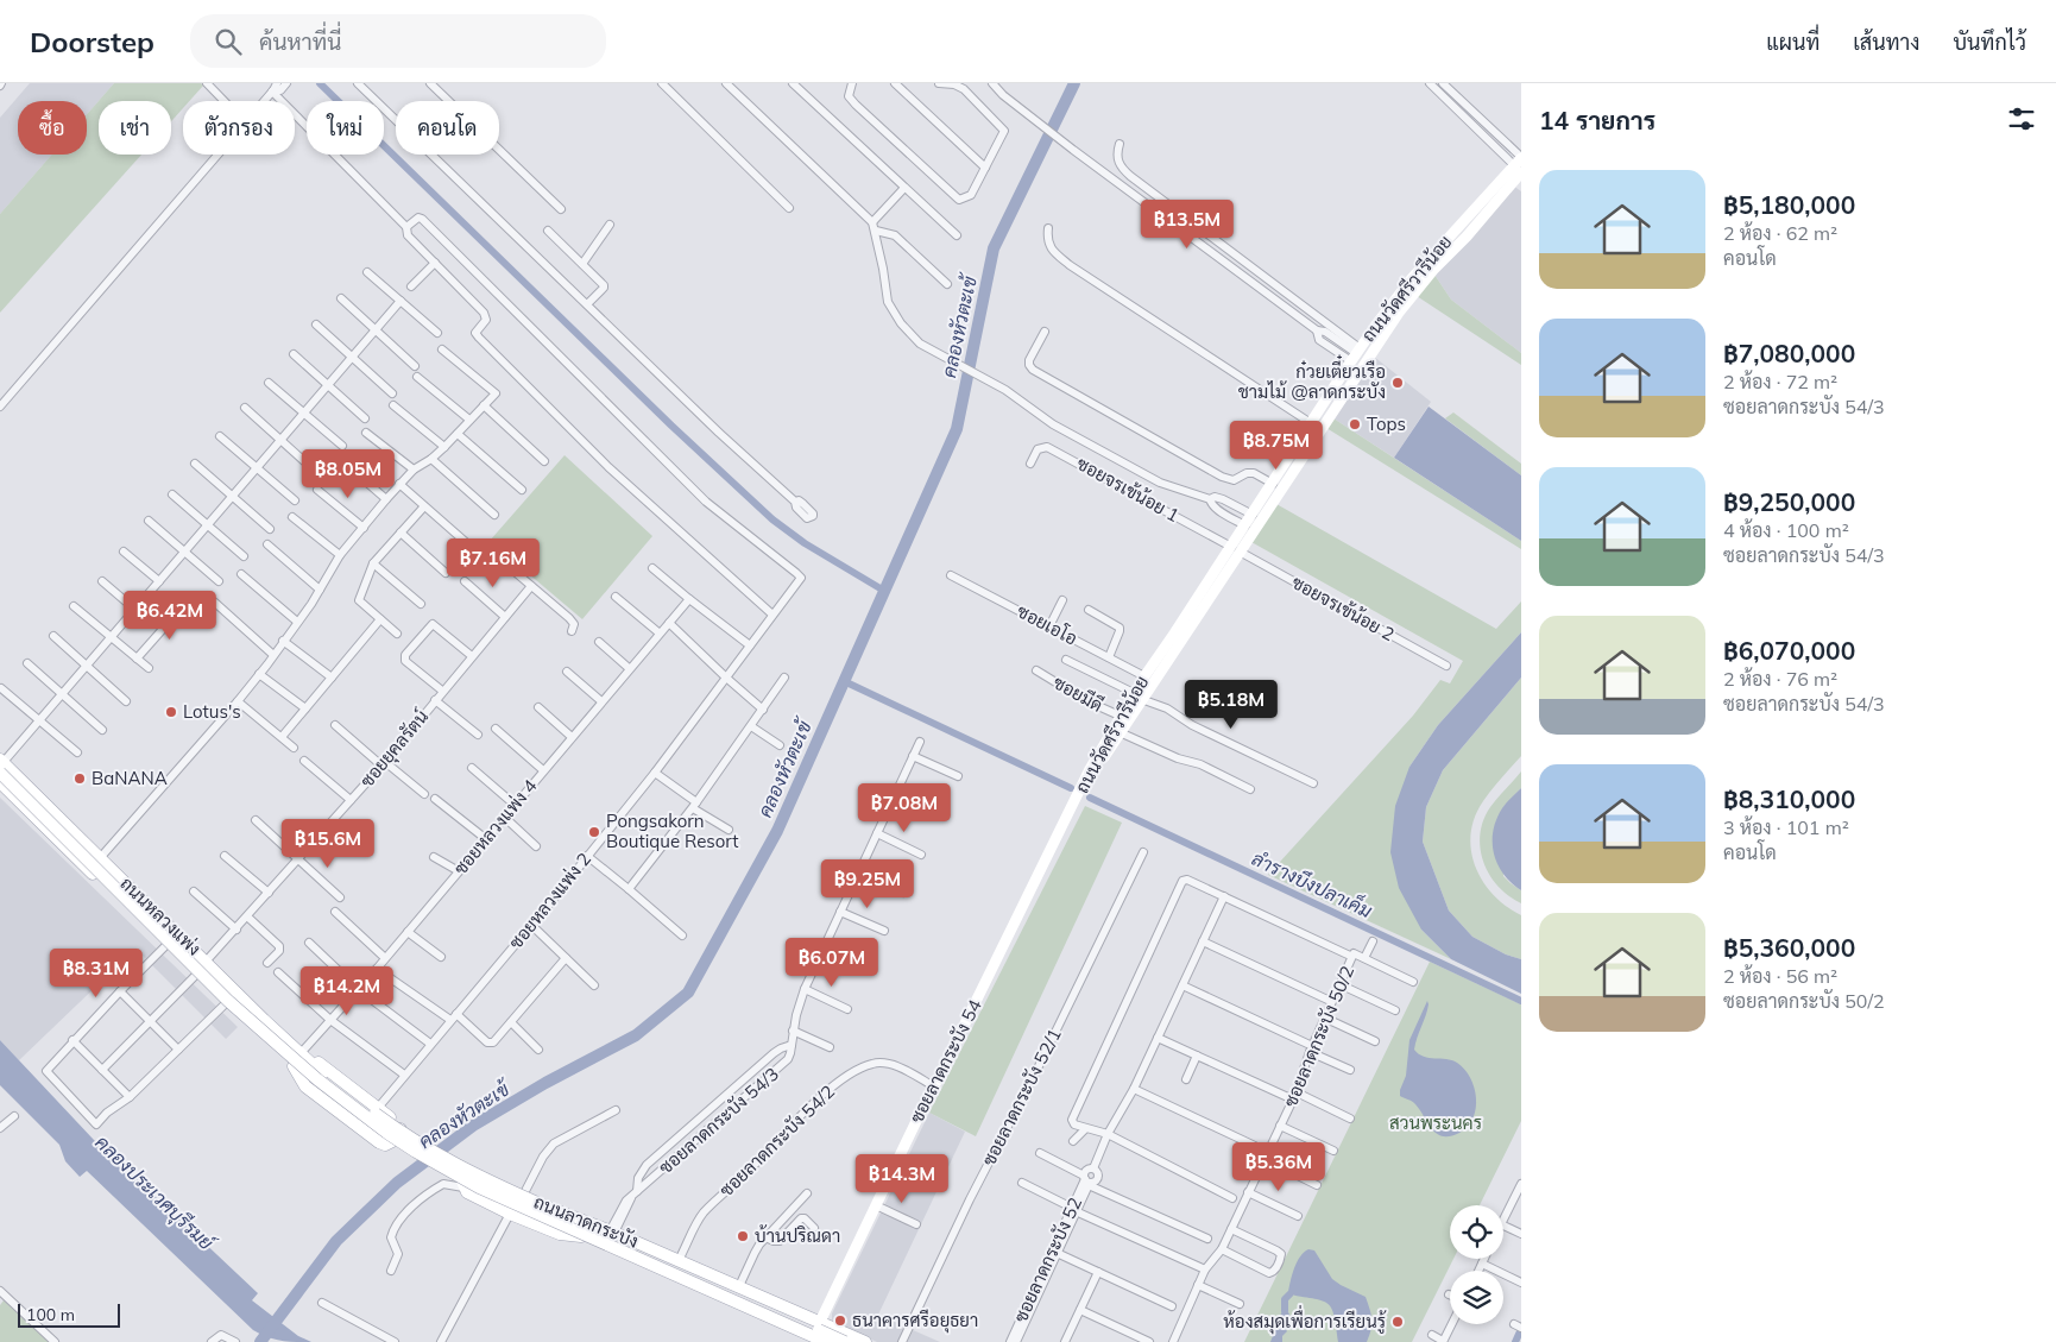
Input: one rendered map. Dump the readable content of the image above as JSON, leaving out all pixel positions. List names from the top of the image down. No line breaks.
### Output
{"streets":{"main road":["ถนนวัดศรีวารีน้อย","ถนนหลวงแพ่ง","ซอยลาดกระบัง 54","ถนนลาดกระบัง"],"street":["ซอยจรเข้น้อย 1","ซอยจรเข้น้อย 2","ซอยเอโอ","ซอยมีดี","ซอยยุคลรัตน์","ซอยหลวงแพ่ง 4","ซอยหลวงแพ่ง 2","ซอยลาดกระบัง 50/2","ซอยลาดกระบัง 52/1","ซอยลาดกระบัง 54/3","ซอยลาดกระบัง 54/2","ซอยลาดกระบัง 52"]},"crossings":[["ถนนวัดศรีวารีน้อย","ซอยจรเข้น้อย 1"],["ถนนวัดศรีวารีน้อย","ซอยจรเข้น้อย 2"],["ถนนวัดศรีวารีน้อย","ซอยเอโอ"],["ถนนวัดศรีวารีน้อย","ซอยมีดี"],["ถนนวัดศรีวารีน้อย","ซอยลาดกระบัง 54"],["ซอยจรเข้น้อย 1","ซอยจรเข้น้อย 2"],["ซอยยุคลรัตน์","ถนนหลวงแพ่ง"],["ซอยหลวงแพ่ง 4","ถนนหลวงแพ่ง"],["ถนนหลวงแพ่ง","ถนนลาดกระบัง"],["ซอยลาดกระบัง 54","ซอยลาดกระบัง 54/2"],["ซอยลาดกระบัง 54","ถนนลาดกระบัง"],["ซอยลาดกระบัง 54/3","ถนนลาดกระบัง"],["ซอยลาดกระบัง 54/2","ถนนลาดกระบัง"]],"water":["คลองหัวตะเข้","ลำรางบึงปลาเค็ม","คลองประเวศบุรีรมย์"],"parks":["สวนพระนคร"],"places":["ก๋วยเตี๋ยวเรือ ชามไม้ @ลาดกระบัง","Tops","Lotus's","BaNANA","Pongsakorn Boutique Resort","บ้านปริณดา","ธนาคารศรีอยุธยา","ห้องสมุดเพื่อการเรียนรู้"],"scale_bar":"100 m","page":{"header":"Doorstep","search":"ค้นหาที่นี่","nav":["แผนที่","เส้นทาง","บันทึกไว้"],"heading":"14 รายการ","chip":["ซื้อ","เช่า","ตัวกรอง","ใหม่","คอนโด"],"list":[{"name":"฿5,180,000","note":"2 ห้อง · 62 m² · คอนโด"},{"name":"฿7,080,000","note":"2 ห้อง · 72 m² · ซอยลาดกระบัง 54/3"},{"name":"฿9,250,000","note":"4 ห้อง · 100 m² · ซอยลาดกระบัง 54/3"},{"name":"฿6,070,000","note":"2 ห้อง · 76 m² · ซอยลาดกระบัง 54/3"},{"name":"฿8,310,000","note":"3 ห้อง · 101 m² · คอนโด"},{"name":"฿5,360,000","note":"2 ห้อง · 56 m² · ซอยลาดกระบัง 50/2"}],"price":["฿13.5M","฿8.75M","฿8.05M","฿7.16M","฿6.42M","฿5.18M","฿7.08M","฿15.6M","฿9.25M","฿6.07M","฿8.31M","฿14.2M","฿5.36M","฿14.3M"],"scale":"100 m"}}
